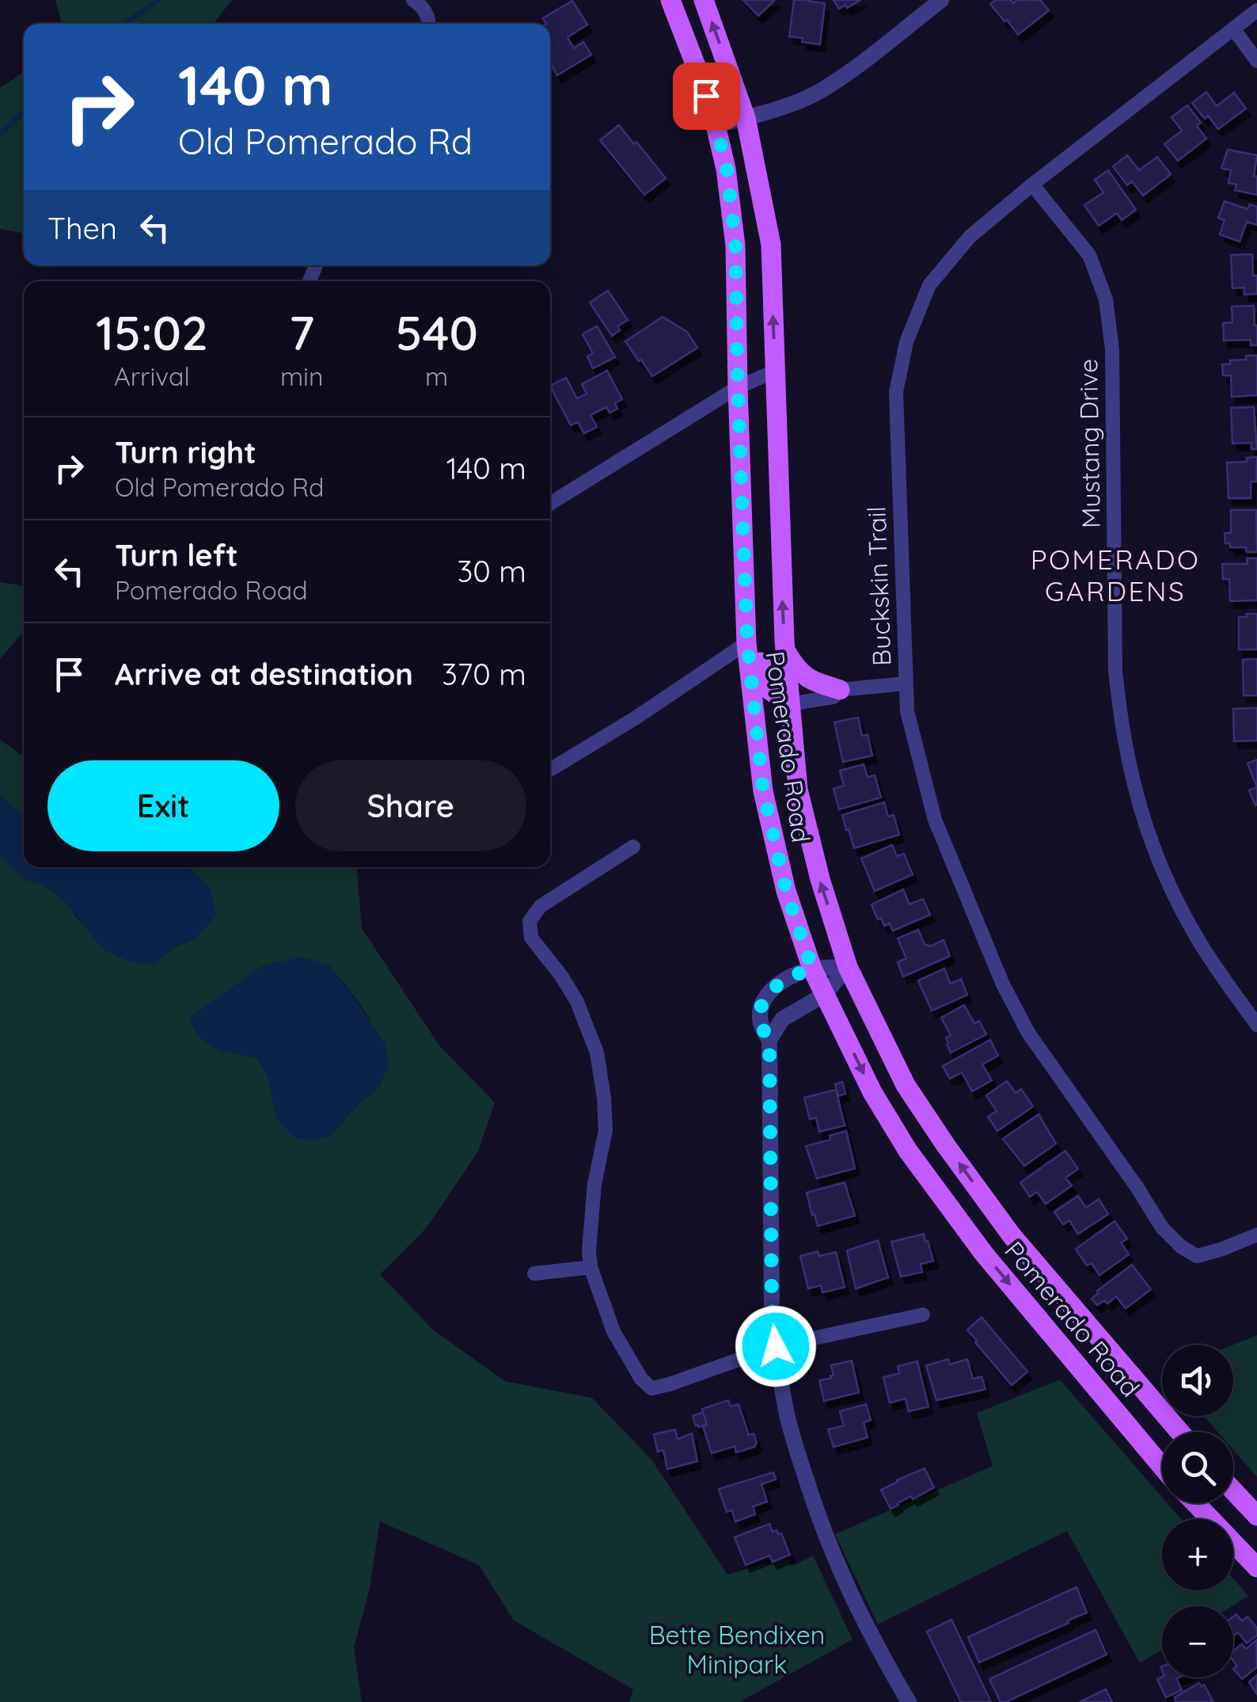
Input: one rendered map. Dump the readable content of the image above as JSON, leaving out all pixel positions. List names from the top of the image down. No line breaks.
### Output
{"streets":{"main road":["Pomerado Road"],"street":["Mustang Drive","Buckskin Trail"]},"crossings":[["Mustang Drive","Buckskin Trail"]],"districts":["POMERADO GARDENS"],"parks":["Bette Bendixen Minipark"],"page":{"turn":["140 m","Old Pomerado Rd"],"then":"Then","eta":["15:02","Arrival","7","min","540","m"],"list":[{"name":"Turn right","note":"Old Pomerado Rd","value":"140 m"},{"name":"Turn left","note":"Pomerado Road","value":"30 m"},{"name":"Arrive at destination","value":"370 m"}],"buttons":["Exit","Share"],"map_buttons":["+","−"]}}
